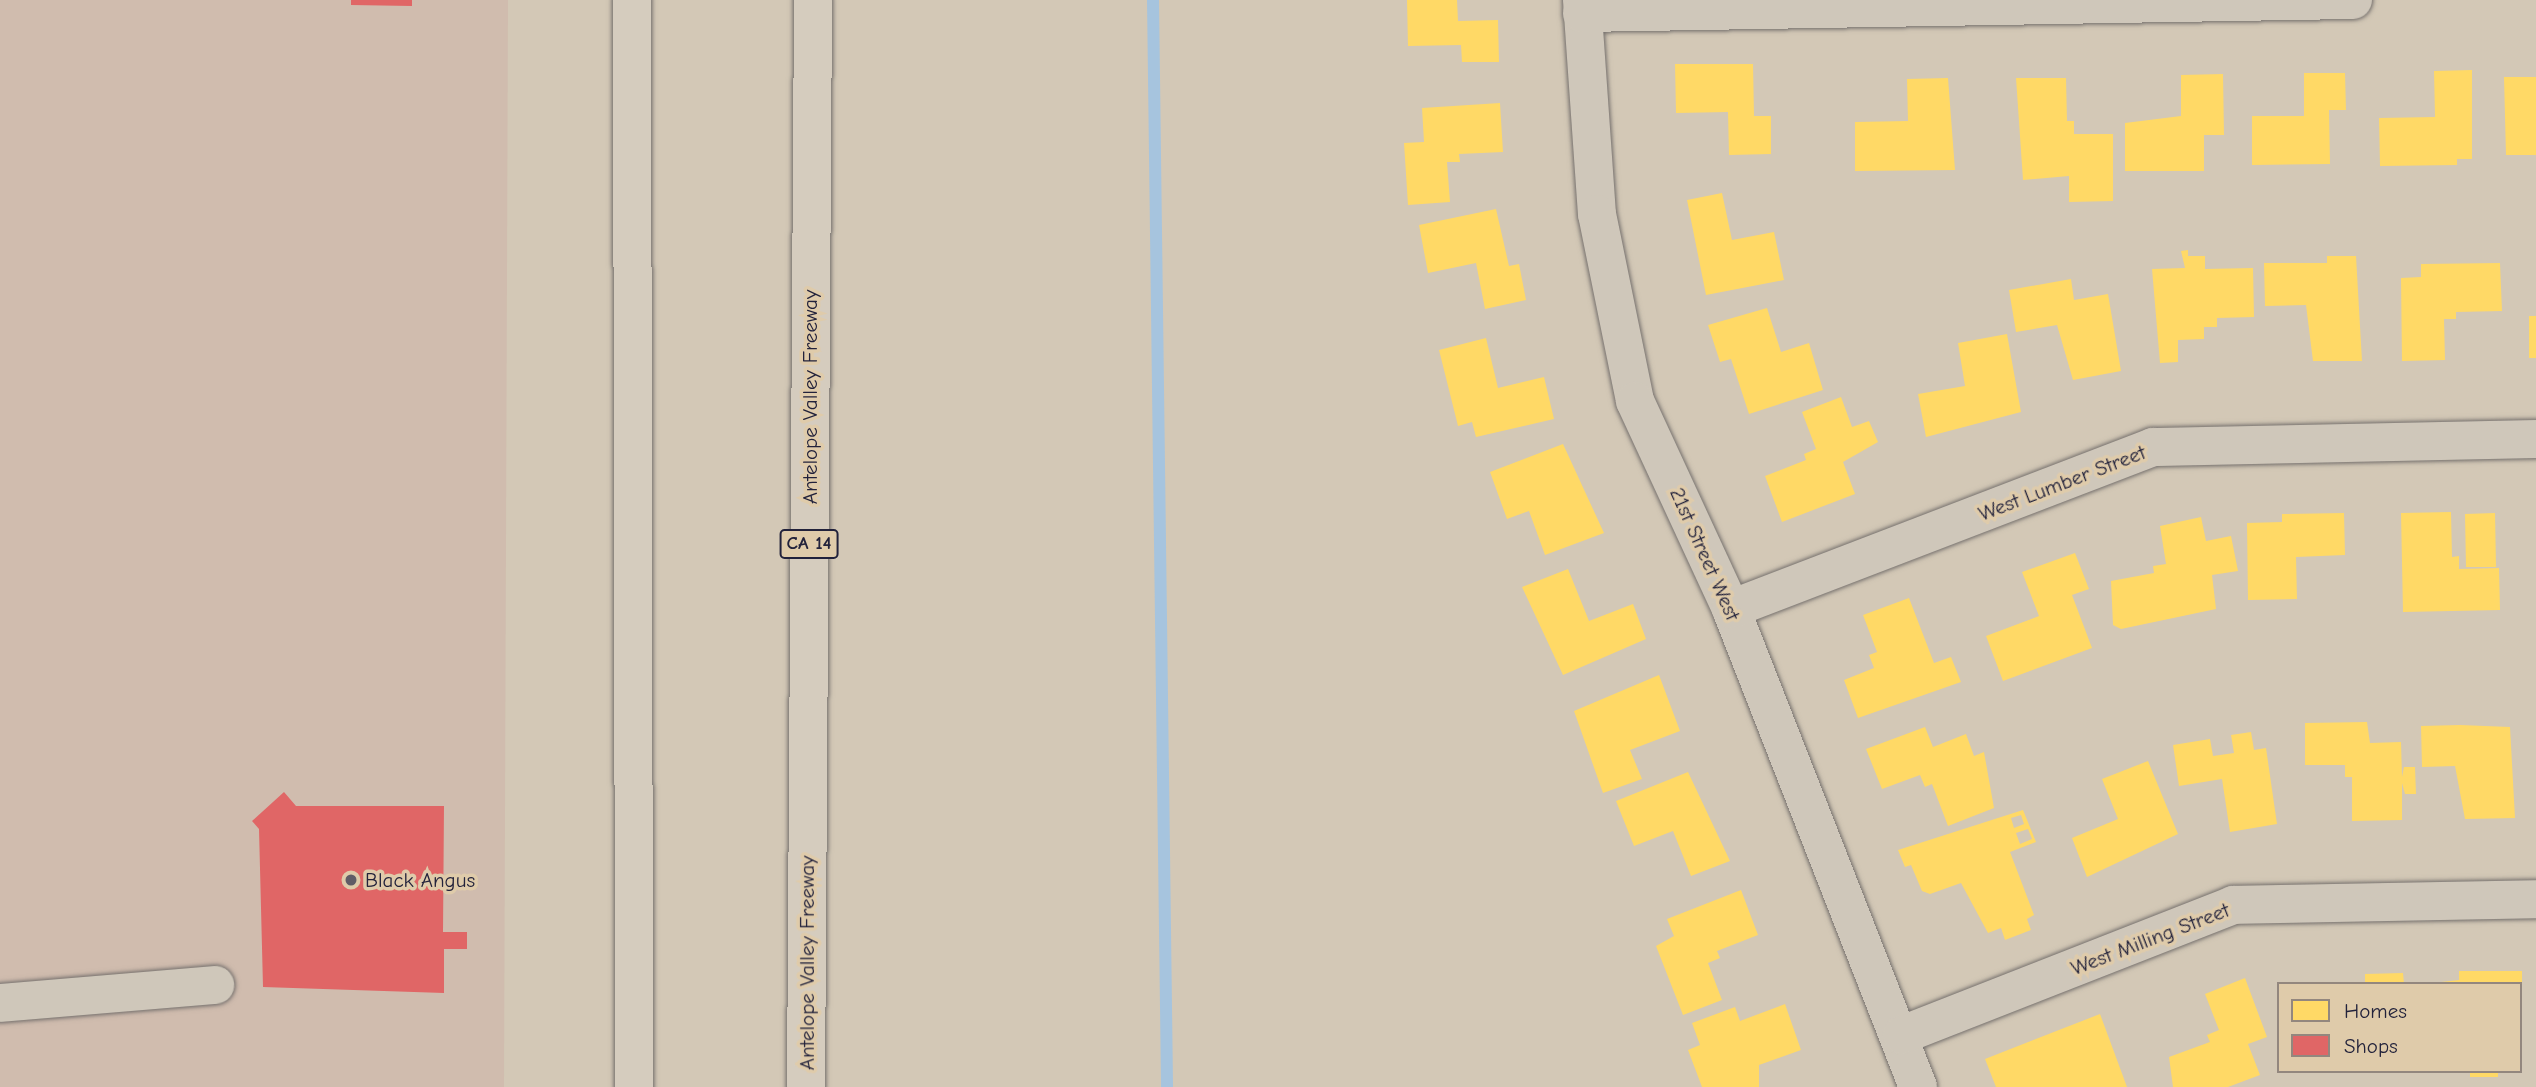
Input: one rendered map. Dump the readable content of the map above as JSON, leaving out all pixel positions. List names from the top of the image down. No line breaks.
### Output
{"streets":{"highway":["Antelope Valley Freeway","CA 14"],"street":["West Lumber Street","21st Street West","West Milling Street"]},"crossings":[["West Lumber Street","21st Street West"],["21st Street West","West Milling Street"]],"places":["Black Angus"],"legend":["Homes","Shops"]}
